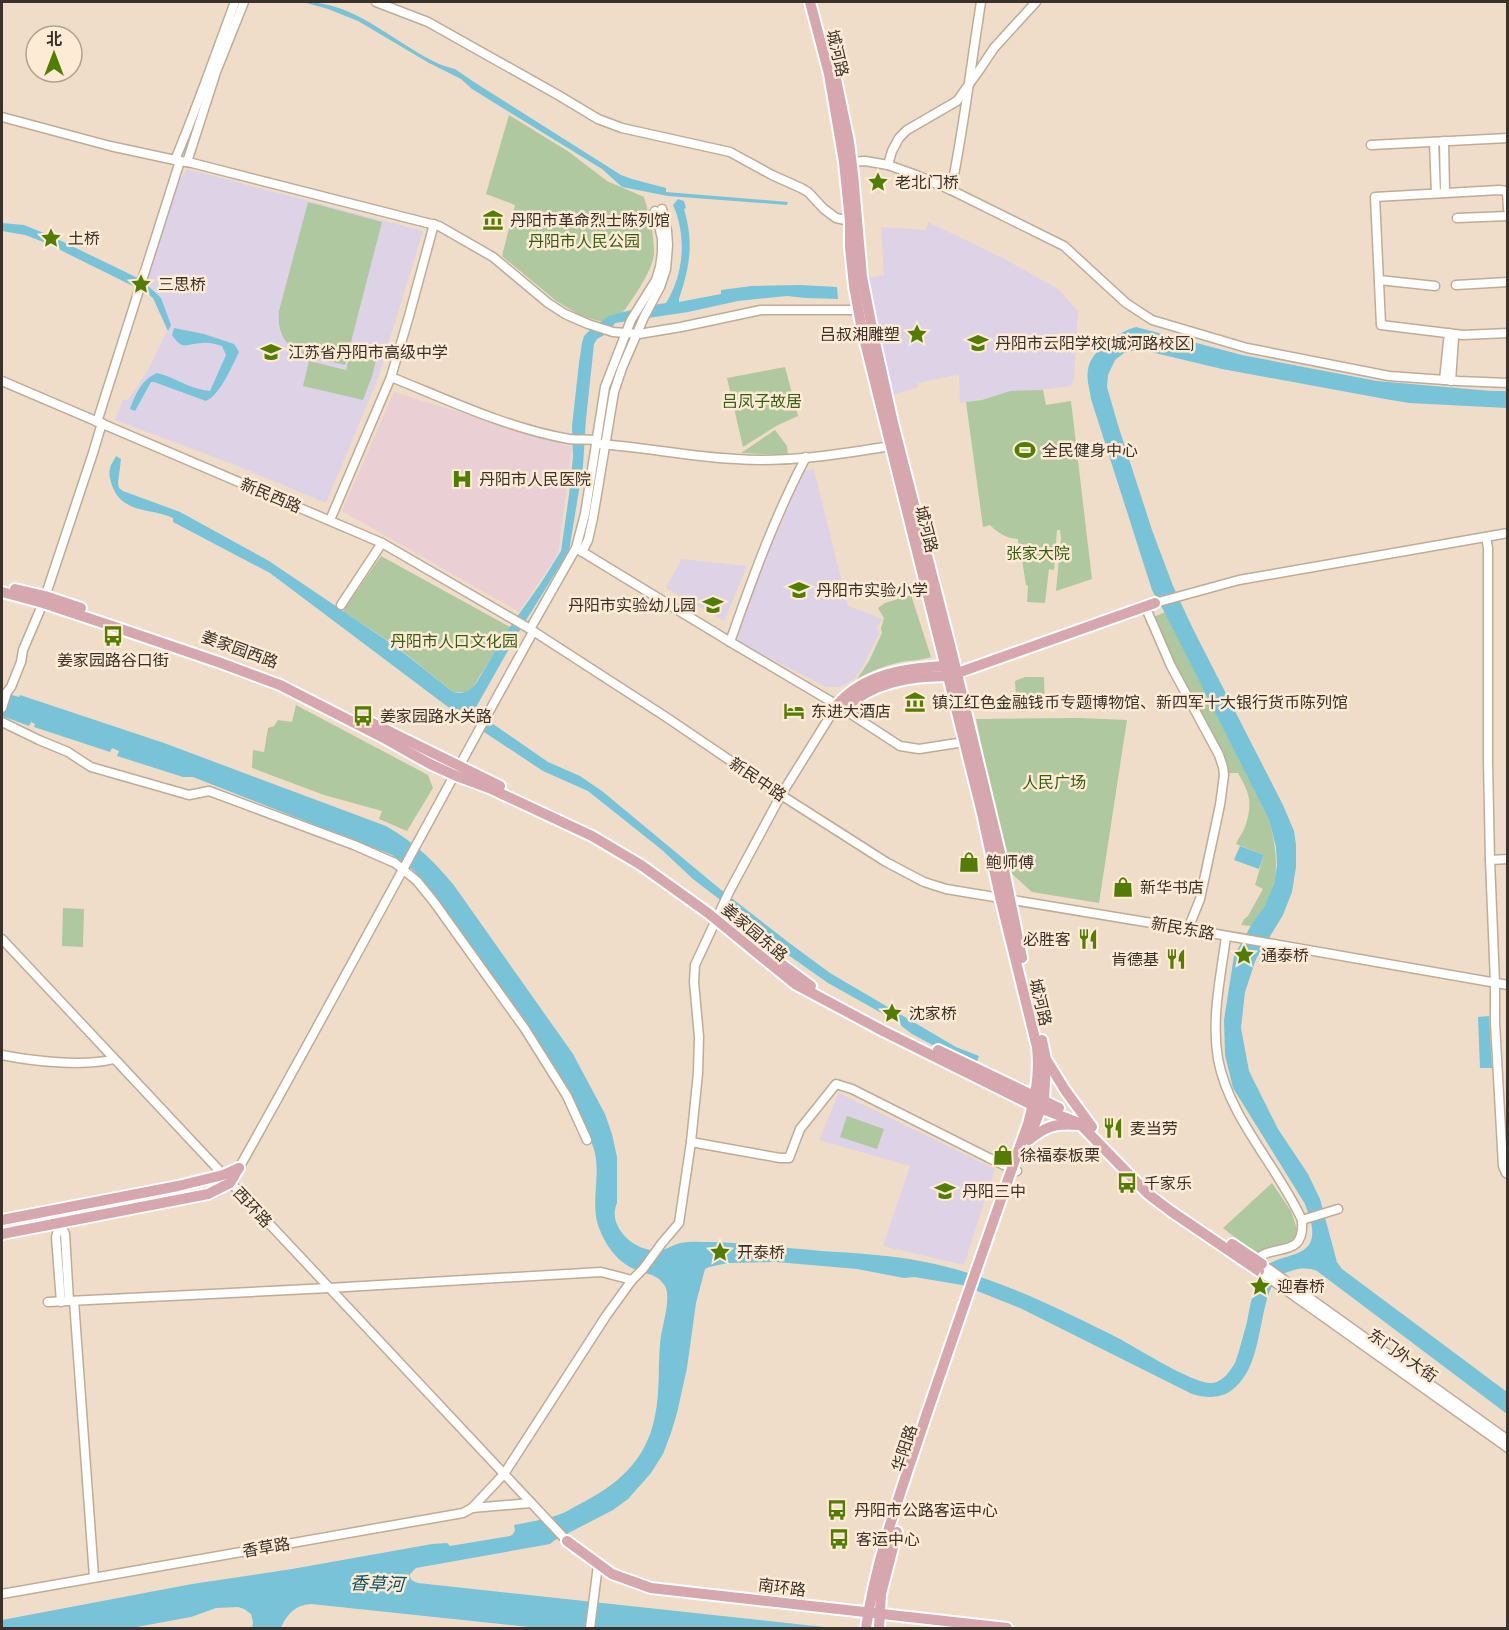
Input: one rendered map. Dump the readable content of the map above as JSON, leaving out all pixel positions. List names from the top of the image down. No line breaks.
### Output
{"streets":{"main road":["城河路","姜家园西路","姜家园东路","华阳路","南环路"],"street":["新民西路","新民中路","新民东路","西环路","东门外大街","香草路"]},"crossings":[["城河路","新民中路"],["城河路","新民东路"],["城河路","姜家园东路"],["新民西路","新民中路"],["姜家园西路","姜家园东路"],["新民中路","新民东路"],["华阳路","南环路"]],"water":["香草河"],"parks":["丹阳市人民公园","吕凤子故居","张家大院","丹阳市人口文化园","人民广场"],"places":{"place":["老北门桥","土桥","三思桥","吕叔湘雕塑","通泰桥","沈家桥","开泰桥","迎春桥"],"museum":["丹阳市革命烈士陈列馆","镇江红色金融钱币专题博物馆、新四军十大银行货币陈列馆"],"school or university":["丹阳市云阳学校(城河路校区)","江苏省丹阳市高级中学","丹阳市实验小学","丹阳市实验幼儿园","丹阳三中"],"sports":["全民健身中心"],"hospital":["丹阳市人民医院"],"bus stop":["姜家园路谷口街","姜家园路水关路","千家乐","丹阳市公路客运中心","客运中心"],"hotel":["东进大酒店"],"shop":["鲍师傅","新华书店","徐福泰板栗"],"restaurant":["必胜客","肯德基","麦当劳"]},"north":"top"}
